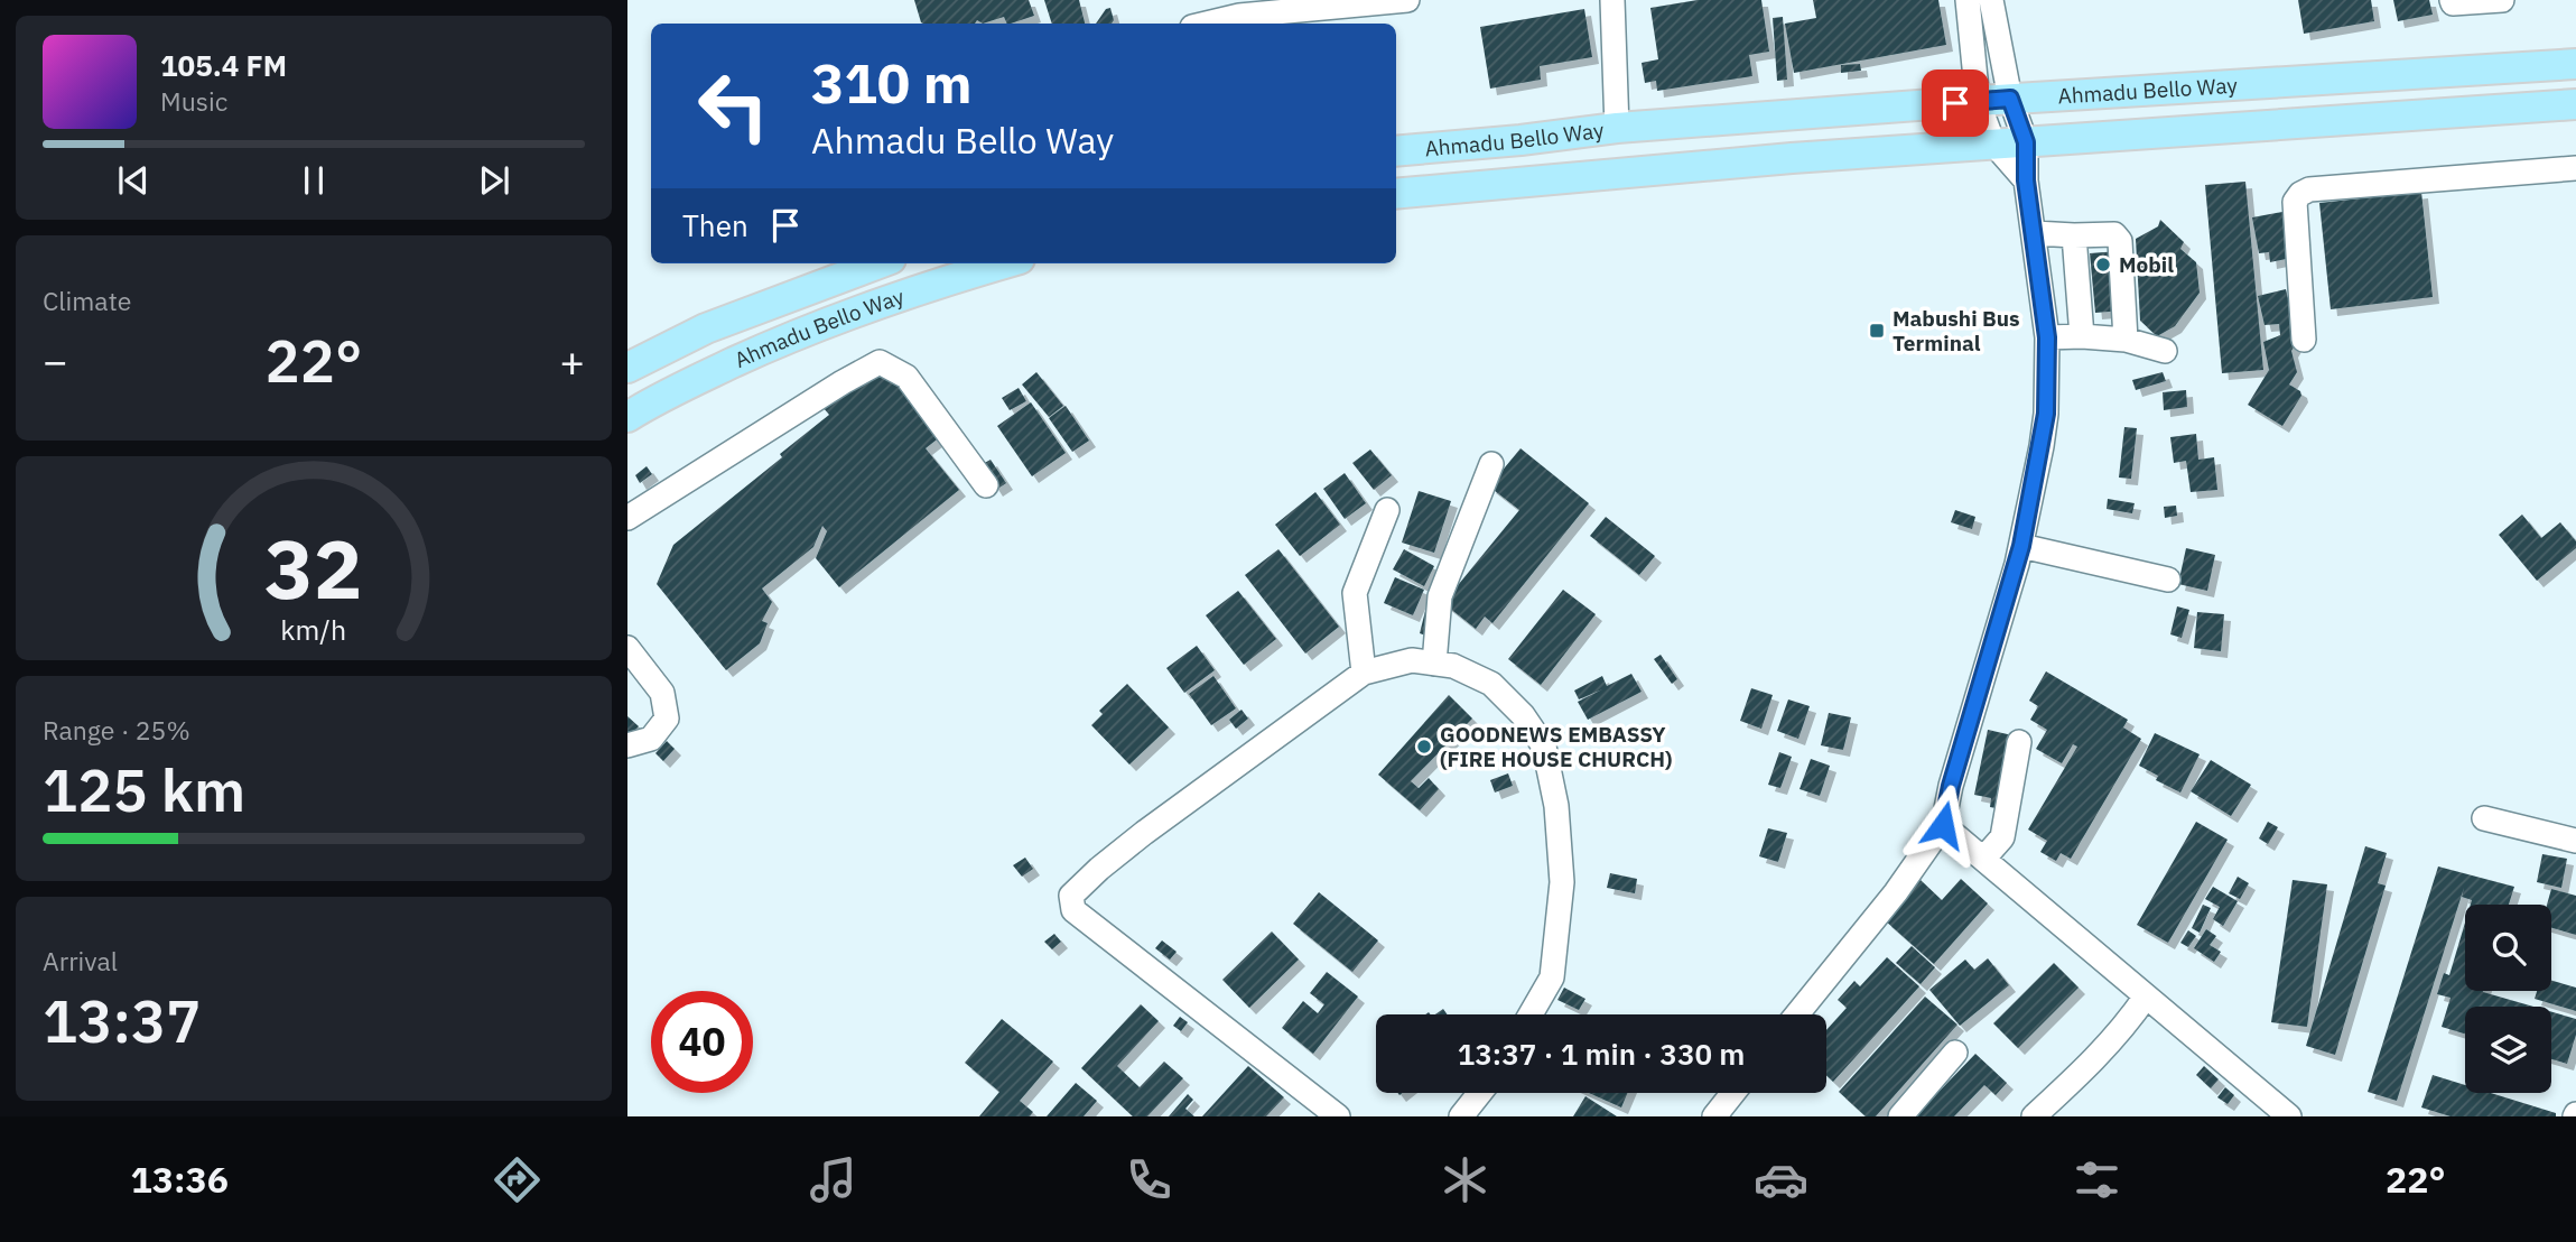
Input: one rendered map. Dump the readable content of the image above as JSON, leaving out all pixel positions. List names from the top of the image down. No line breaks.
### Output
{"streets":{"main road":["Ahmadu Bello Way"]},"places":{"other":["Mobil","GOODNEWS EMBASSY (FIRE HOUSE CHURCH)"],"transit":["Mabushi Bus Terminal"]},"page":{"turn":["310 m","Ahmadu Bello Way"],"song":["105.4 FM","Music"],"then":"Then","tile":["Climate",["Range · 25%","125 km"],["Arrival","13:37"]],"heat":["−","22°","+"],"limit":"40","trip":"13:37 · 1 min · 330 m","tabs":["13:36","22°"],"gauge":["32","km/h"]}}
